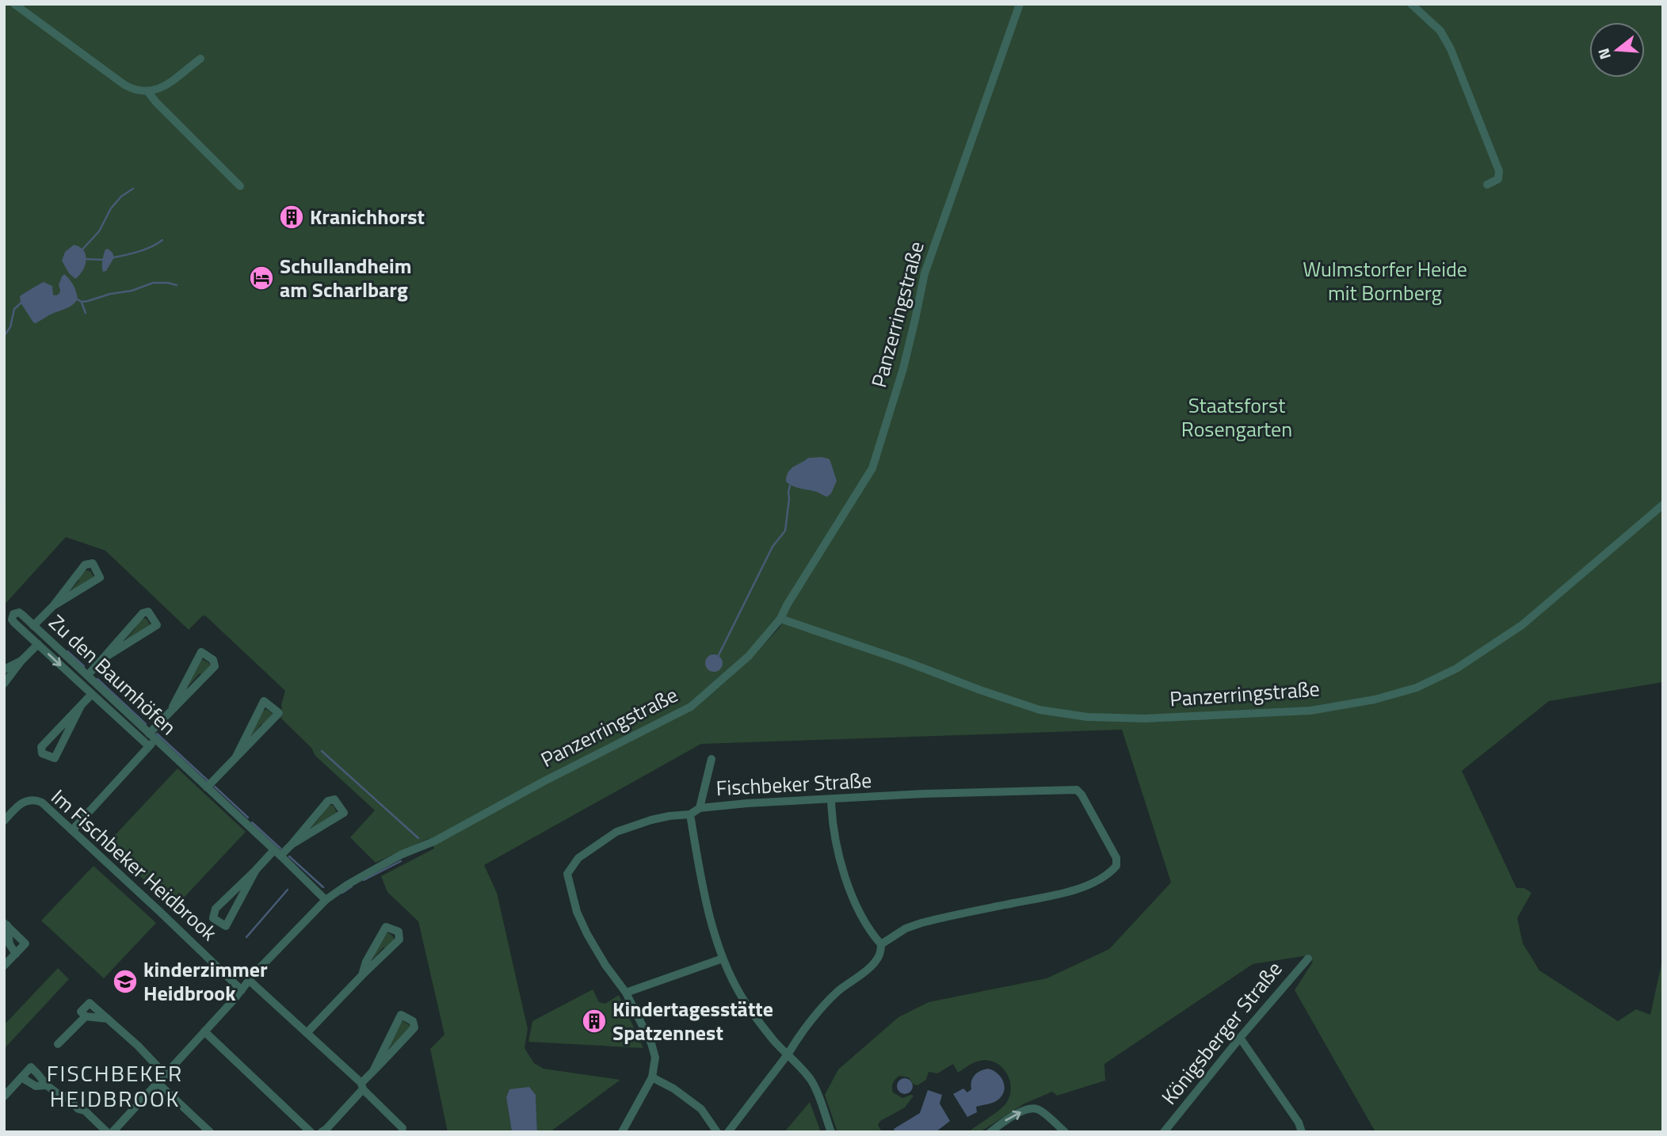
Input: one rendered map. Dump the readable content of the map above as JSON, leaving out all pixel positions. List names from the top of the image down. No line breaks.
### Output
{"streets":{"street":["Panzerringstraße","Zu den Baumhöfen","Fischbeker Straße","Im Fischbeker Heidbrook","Königsberger Straße"]},"crossings":[["Panzerringstraße","Zu den Baumhöfen"],["Panzerringstraße","Im Fischbeker Heidbrook"]],"districts":["FISCHBEKER HEIDBROOK"],"parks":["Wulmstorfer Heide mit Bornberg","Staatsforst Rosengarten"],"places":{"building":["Kranichhorst","Kindertagesstätte Spatzennest"],"hotel":["Schullandheim am Scharlbarg"],"school or university":["kinderzimmer Heidbrook"]},"north":"left"}
